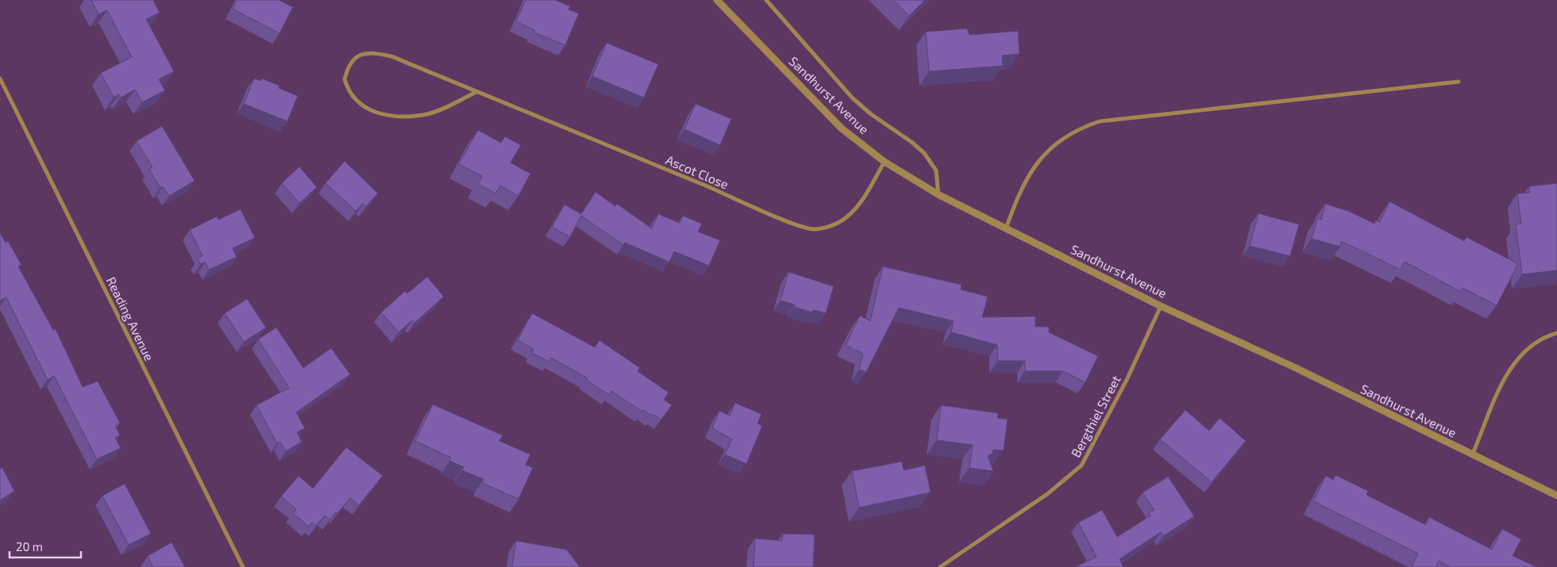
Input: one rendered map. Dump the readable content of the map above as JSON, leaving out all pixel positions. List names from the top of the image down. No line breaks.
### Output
{"streets":{"street":["Sandhurst Avenue","Ascot Close","Reading Avenue","Bergthiel Street"]},"crossings":[["Sandhurst Avenue","Ascot Close"],["Sandhurst Avenue","Bergthiel Street"]],"scale_bar":"20 m"}
